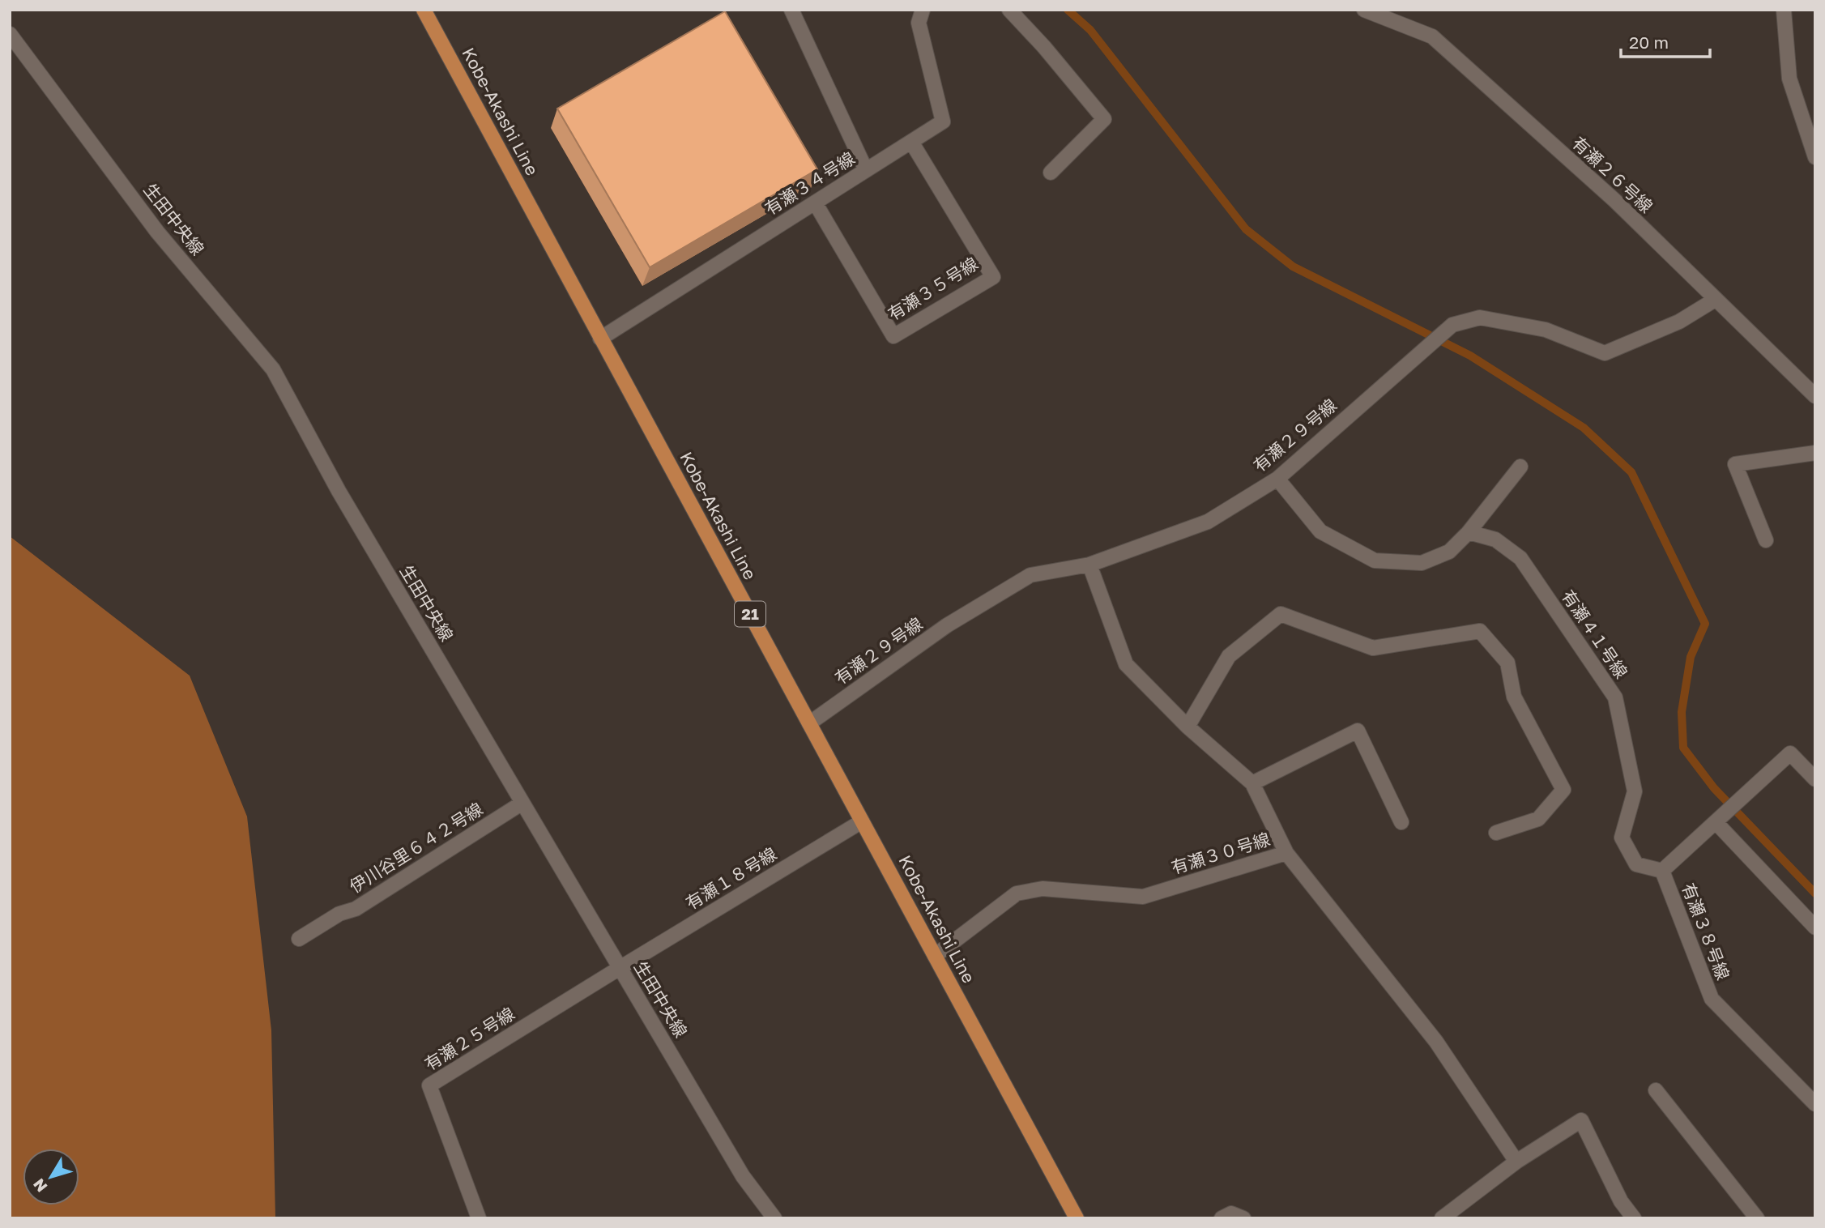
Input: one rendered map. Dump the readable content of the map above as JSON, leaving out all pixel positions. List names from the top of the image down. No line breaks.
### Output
{"streets":{"main road":["Kobe-Akashi Line","21"],"street":["有瀬２６号線","有瀬３４号線","生田中央線","有瀬３５号線","有瀬２９号線","有瀬４１号線","伊川谷里６４２号線","有瀬３０号線","有瀬１８号線","有瀬３８号線","有瀬２５号線"]},"crossings":[["Kobe-Akashi Line","有瀬３４号線"],["Kobe-Akashi Line","有瀬２９号線"],["Kobe-Akashi Line","有瀬３０号線"],["Kobe-Akashi Line","有瀬１８号線"],["有瀬２６号線","有瀬２９号線"],["有瀬３４号線","有瀬３５号線"],["生田中央線","伊川谷里６４２号線"],["生田中央線","有瀬１８号線"],["生田中央線","有瀬２５号線"],["有瀬２９号線","有瀬３０号線"],["有瀬４１号線","有瀬３８号線"],["有瀬１８号線","有瀬２５号線"]],"scale_bar":"20 m","north":"bottom left"}
